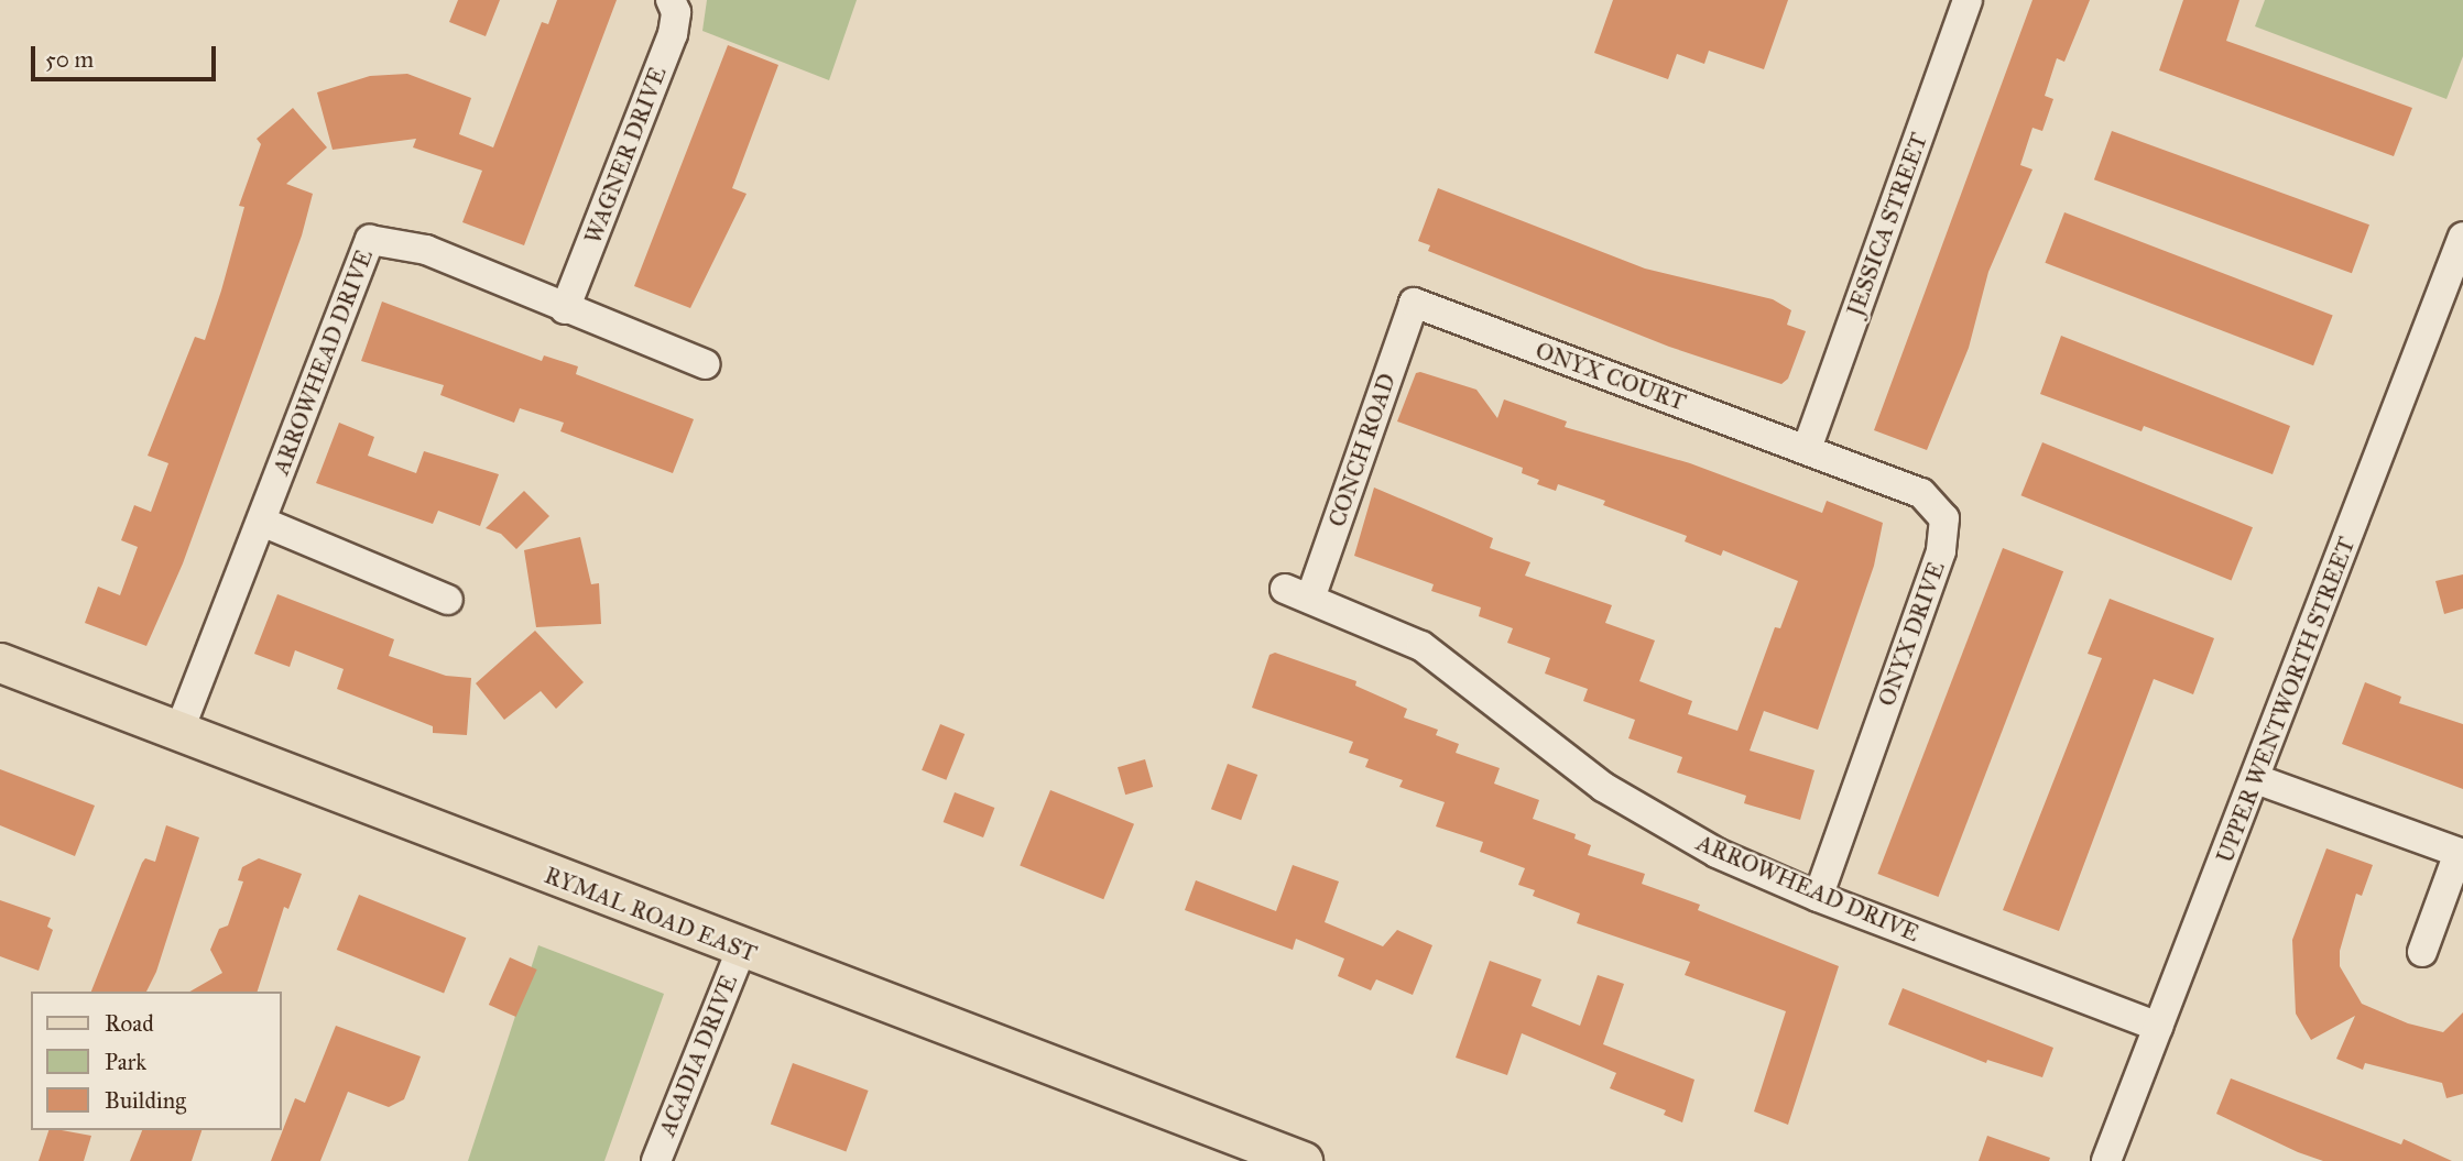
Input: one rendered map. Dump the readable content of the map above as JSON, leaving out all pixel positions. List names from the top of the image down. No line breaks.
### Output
{"streets":{"main road":["RYMAL ROAD EAST"],"street":["WAGNER DRIVE","JESSICA STREET","ARROWHEAD DRIVE","ONYX COURT","CONCH ROAD","ONYX DRIVE","UPPER WENTWORTH STREET","ACADIA DRIVE"]},"crossings":[["WAGNER DRIVE","ARROWHEAD DRIVE"],["JESSICA STREET","ONYX COURT"],["JESSICA STREET","ONYX DRIVE"],["ARROWHEAD DRIVE","CONCH ROAD"],["ARROWHEAD DRIVE","ONYX DRIVE"],["ARROWHEAD DRIVE","UPPER WENTWORTH STREET"],["ARROWHEAD DRIVE","RYMAL ROAD EAST"],["ONYX COURT","CONCH ROAD"],["ONYX COURT","ONYX DRIVE"],["RYMAL ROAD EAST","ACADIA DRIVE"]],"legend":["Road","Park","Building"],"scale_bar":"50 m"}
